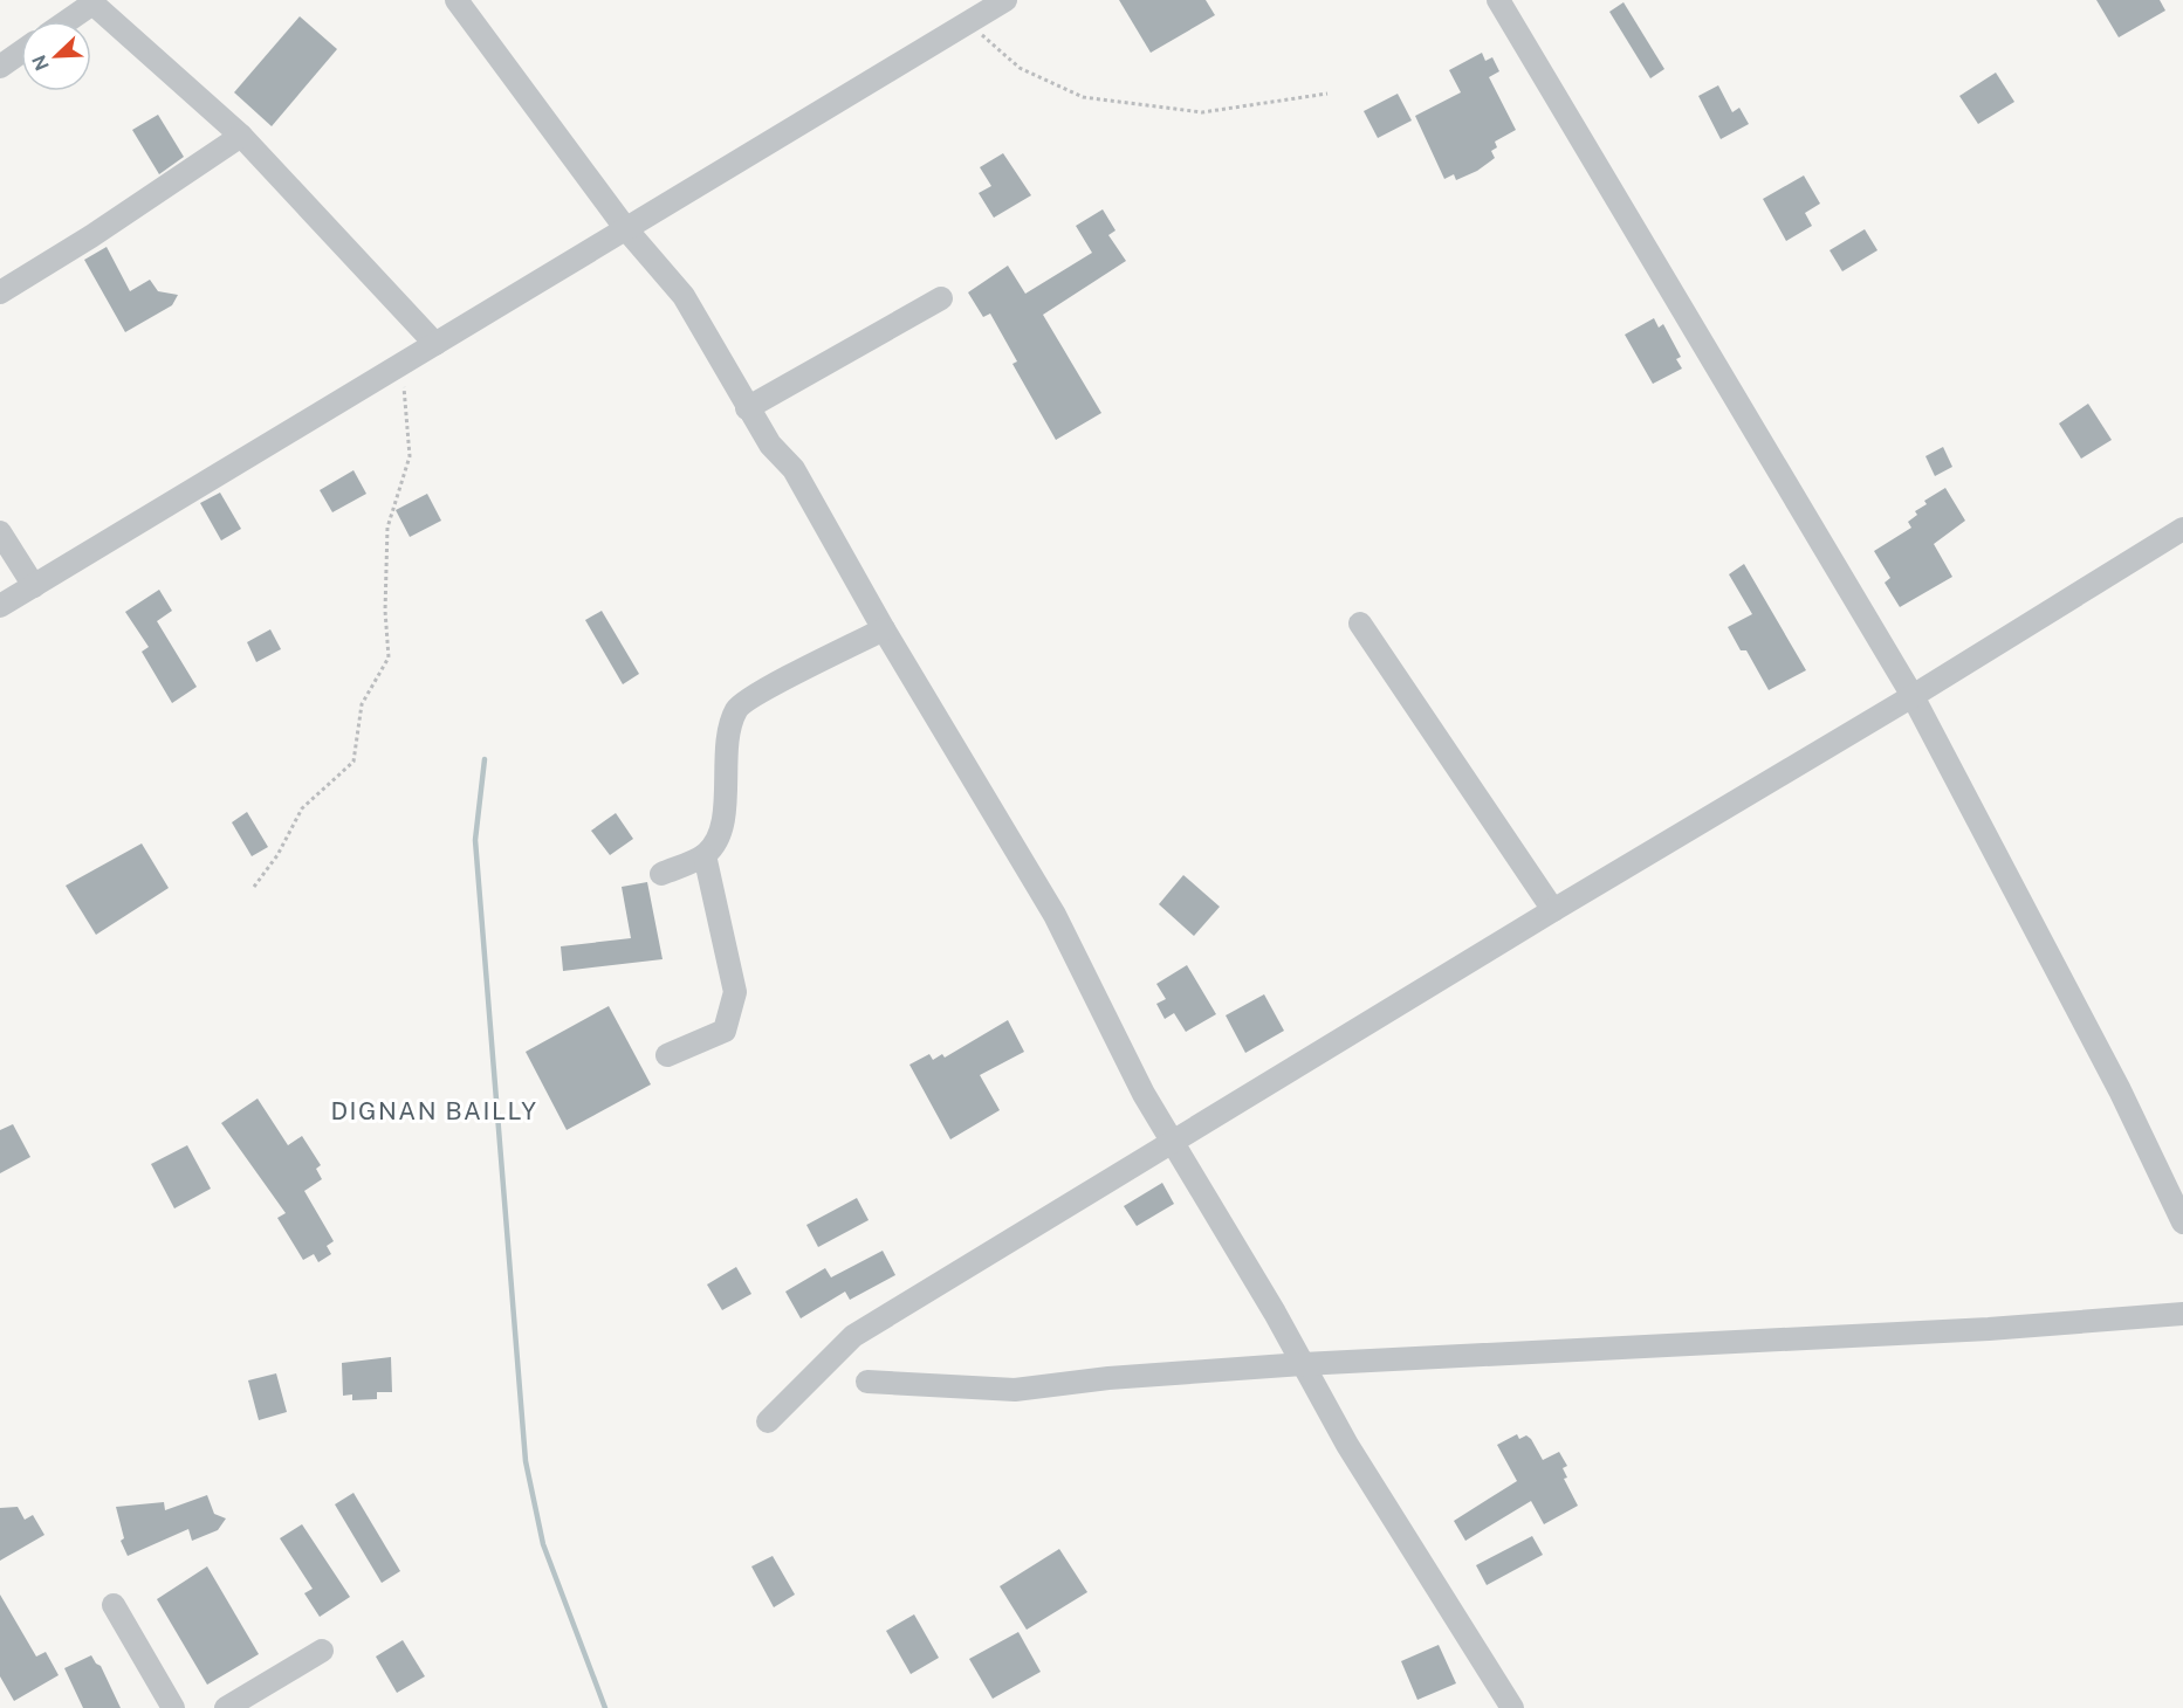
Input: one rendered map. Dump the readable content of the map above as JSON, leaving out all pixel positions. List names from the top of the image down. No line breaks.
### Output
{"districts":["DIGNAN BAILLY"],"north":"bottom left"}
